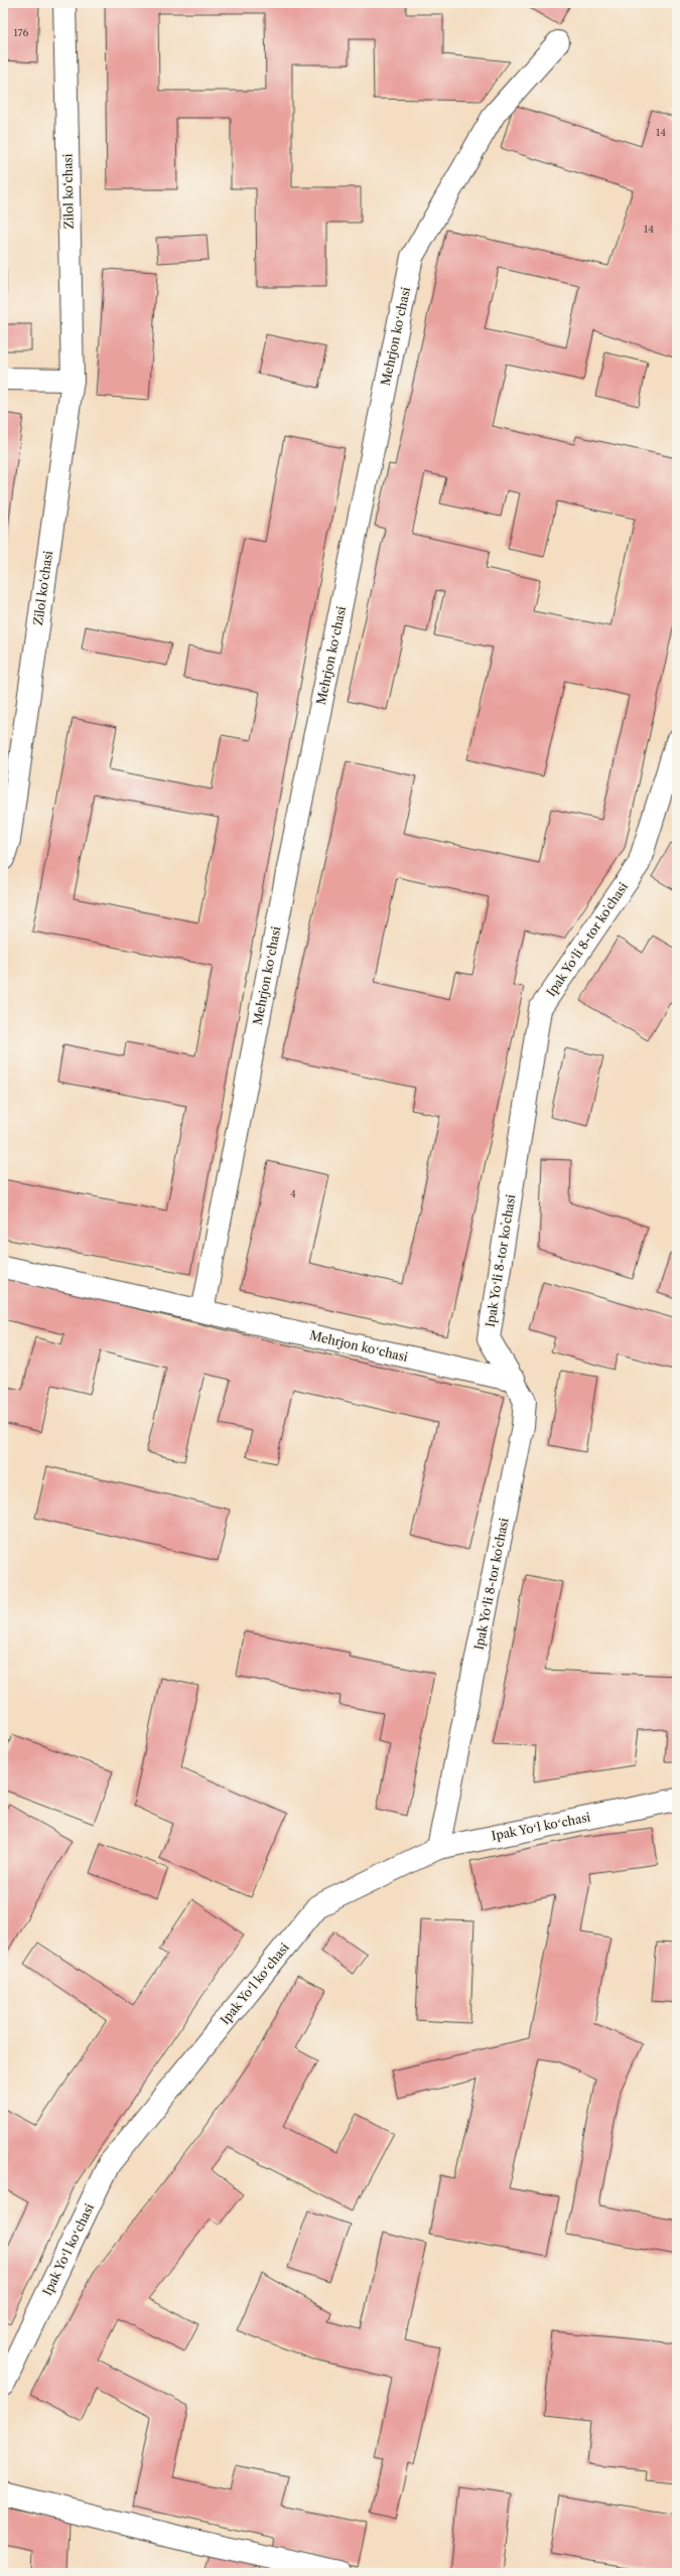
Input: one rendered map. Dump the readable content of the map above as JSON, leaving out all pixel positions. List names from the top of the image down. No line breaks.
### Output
{"streets":{"street":["Zilol ko‘chasi","Mehrjon koʻchasi","Ipak Yoʻli 8-tor koʼchasi","Ipak Yoʻl koʻchasi"]},"crossings":[["Mehrjon koʻchasi","Ipak Yoʻli 8-tor koʼchasi"],["Ipak Yoʻli 8-tor koʼchasi","Ipak Yoʻl koʻchasi"]],"house_numbers":["176","14","14","4"]}
